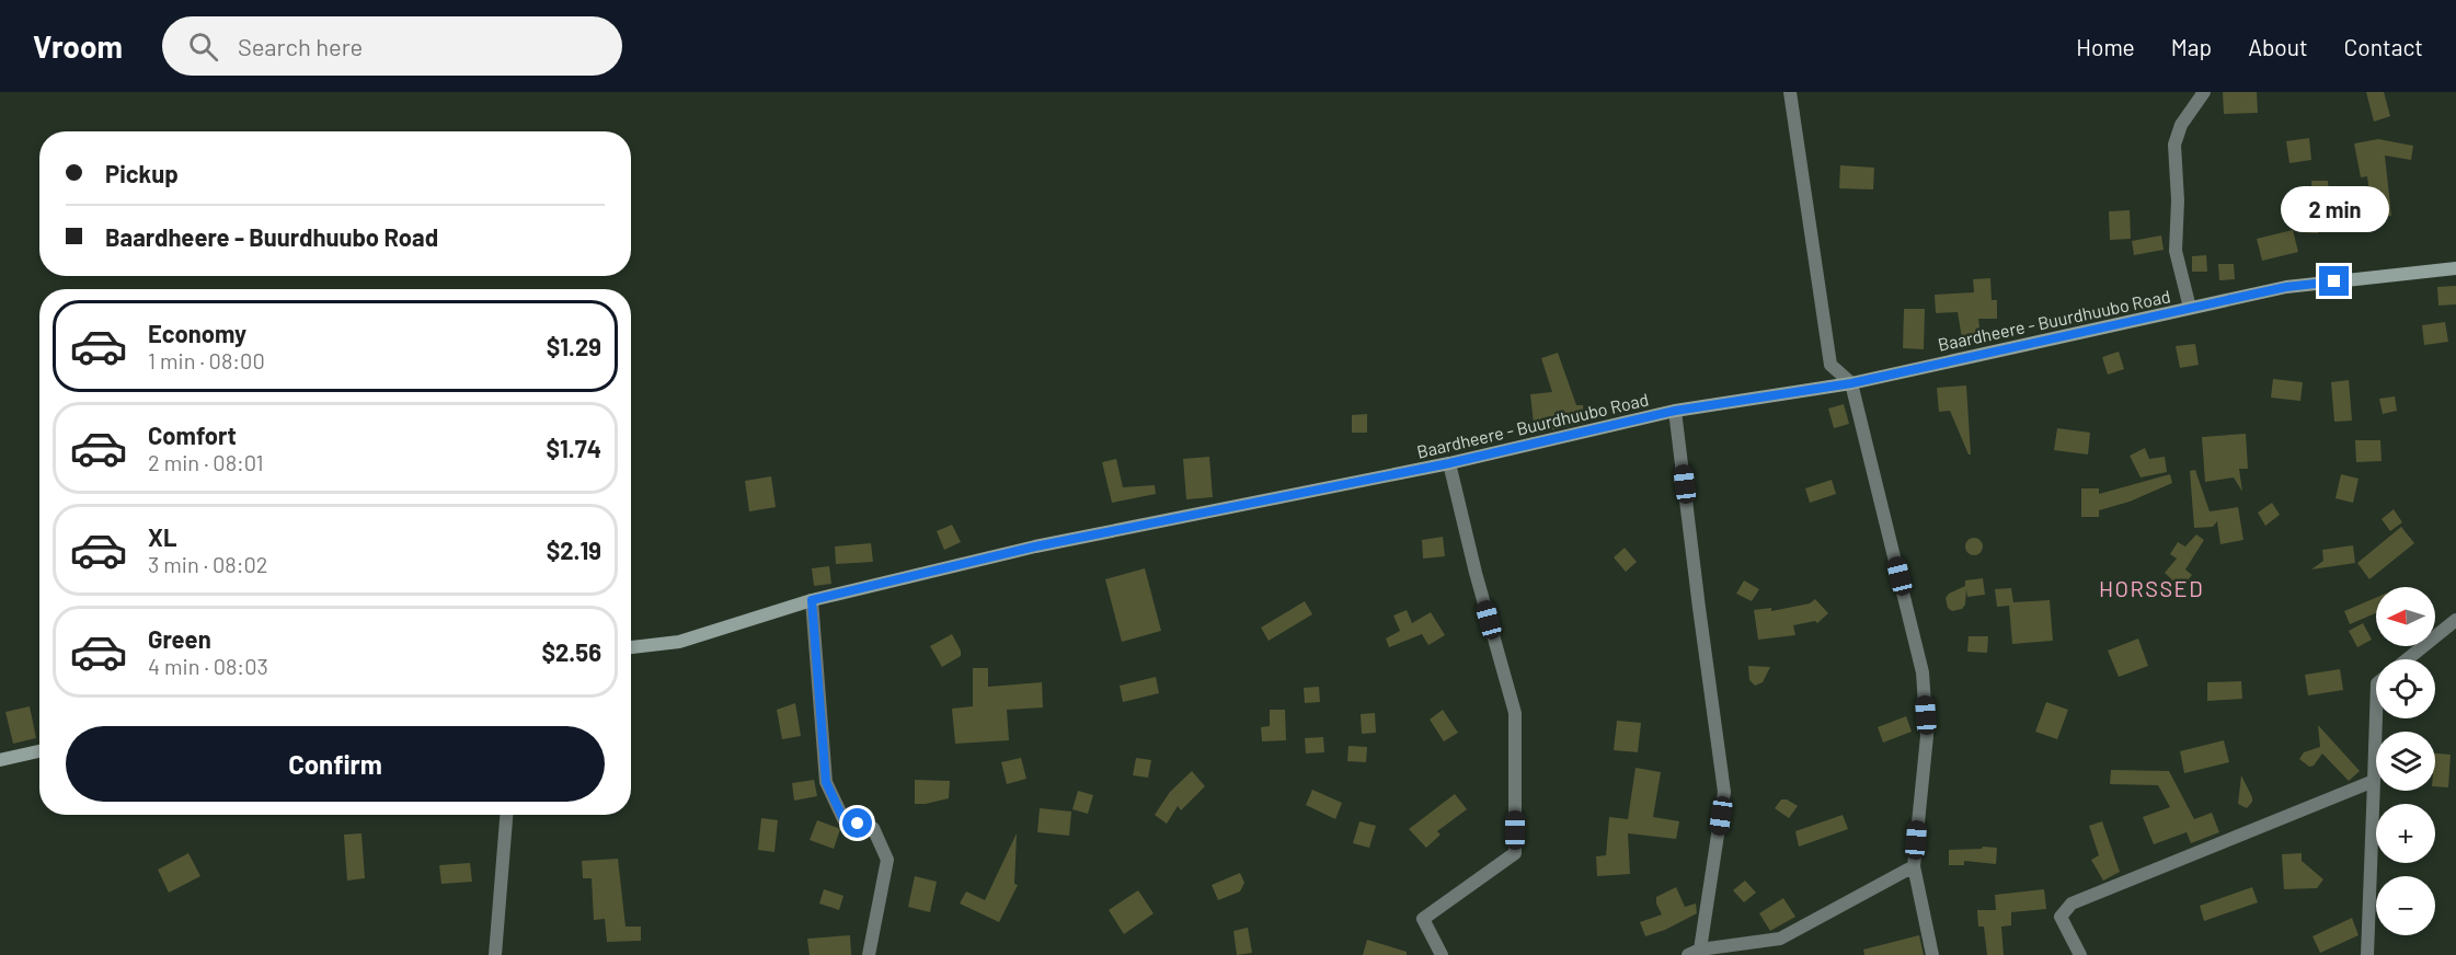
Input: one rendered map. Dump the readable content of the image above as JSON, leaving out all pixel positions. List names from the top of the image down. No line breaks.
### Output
{"streets":{"main road":["Baardheere - Buurdhuubo Road"]},"districts":["HORSSED"],"north":"left","page":{"header":"Vroom","search":"Search here","nav":["Home","Map","About","Contact"],"banner":["Pickup","Baardheere - Buurdhuubo Road"],"bubble":"2 min","list":[{"name":"Economy","note":"1 min · 08:00","value":"$1.29"},{"name":"Comfort","note":"2 min · 08:01","value":"$1.74"},{"name":"XL","note":"3 min · 08:02","value":"$2.19"},{"name":"Green","note":"4 min · 08:03","value":"$2.56"}],"map_buttons":["+","−"],"buttons":"Confirm"}}
